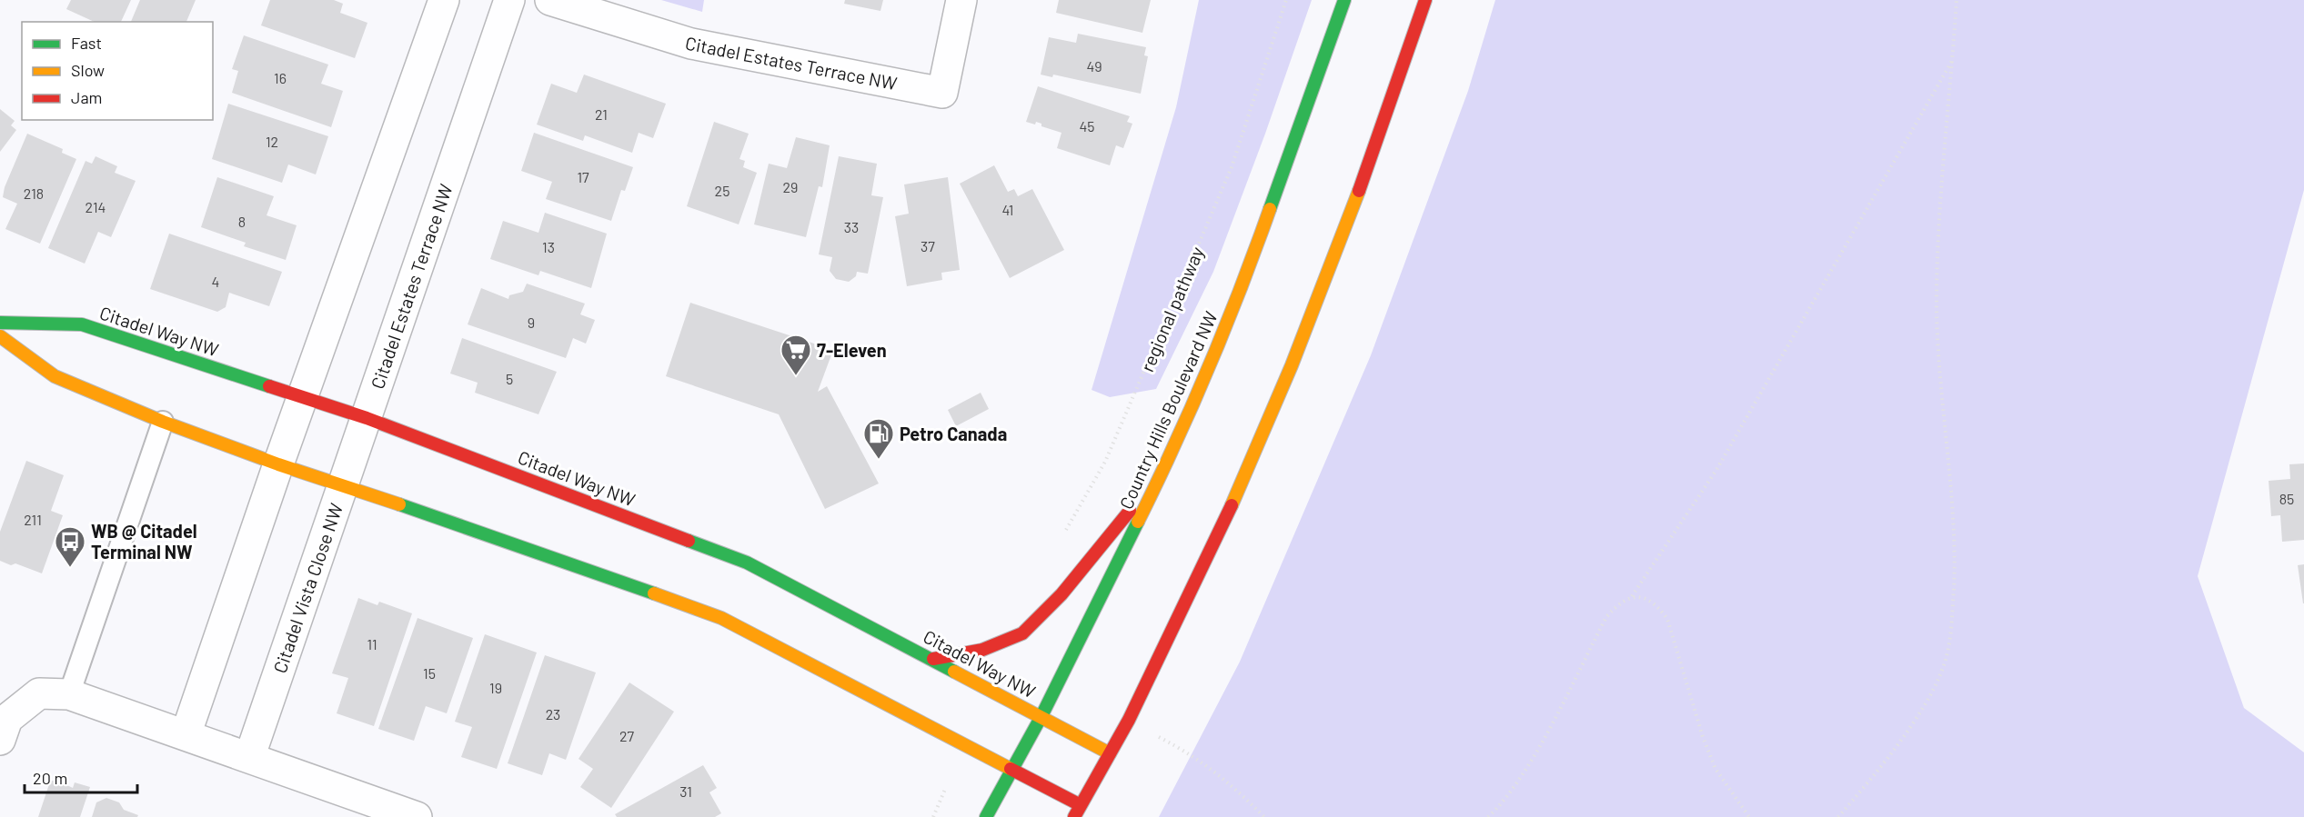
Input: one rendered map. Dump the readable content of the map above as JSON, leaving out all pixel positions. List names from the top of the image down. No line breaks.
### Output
{"streets":{"street":["Citadel Estates Terrace NW","Citadel Way NW","Country Hills Boulevard NW","Citadel Vista Close NW"],"path":["regional pathway"]},"crossings":[["Citadel Estates Terrace NW","Citadel Way NW"],["Citadel Estates Terrace NW","Citadel Vista Close NW"],["Citadel Way NW","Country Hills Boulevard NW"],["Citadel Way NW","Citadel Vista Close NW"]],"places":{"supermarket":["7-Eleven"],"fuel station":["Petro Canada"],"bus stop":["WB @ Citadel Terminal NW"]},"house_numbers":["49","16","21","45","12","17","29","25","218","214","41","8","33","37","13","4","9","5","85","211","11","15","19","23","27","31"],"legend":["Fast","Slow","Jam"],"scale_bar":"20 m"}
